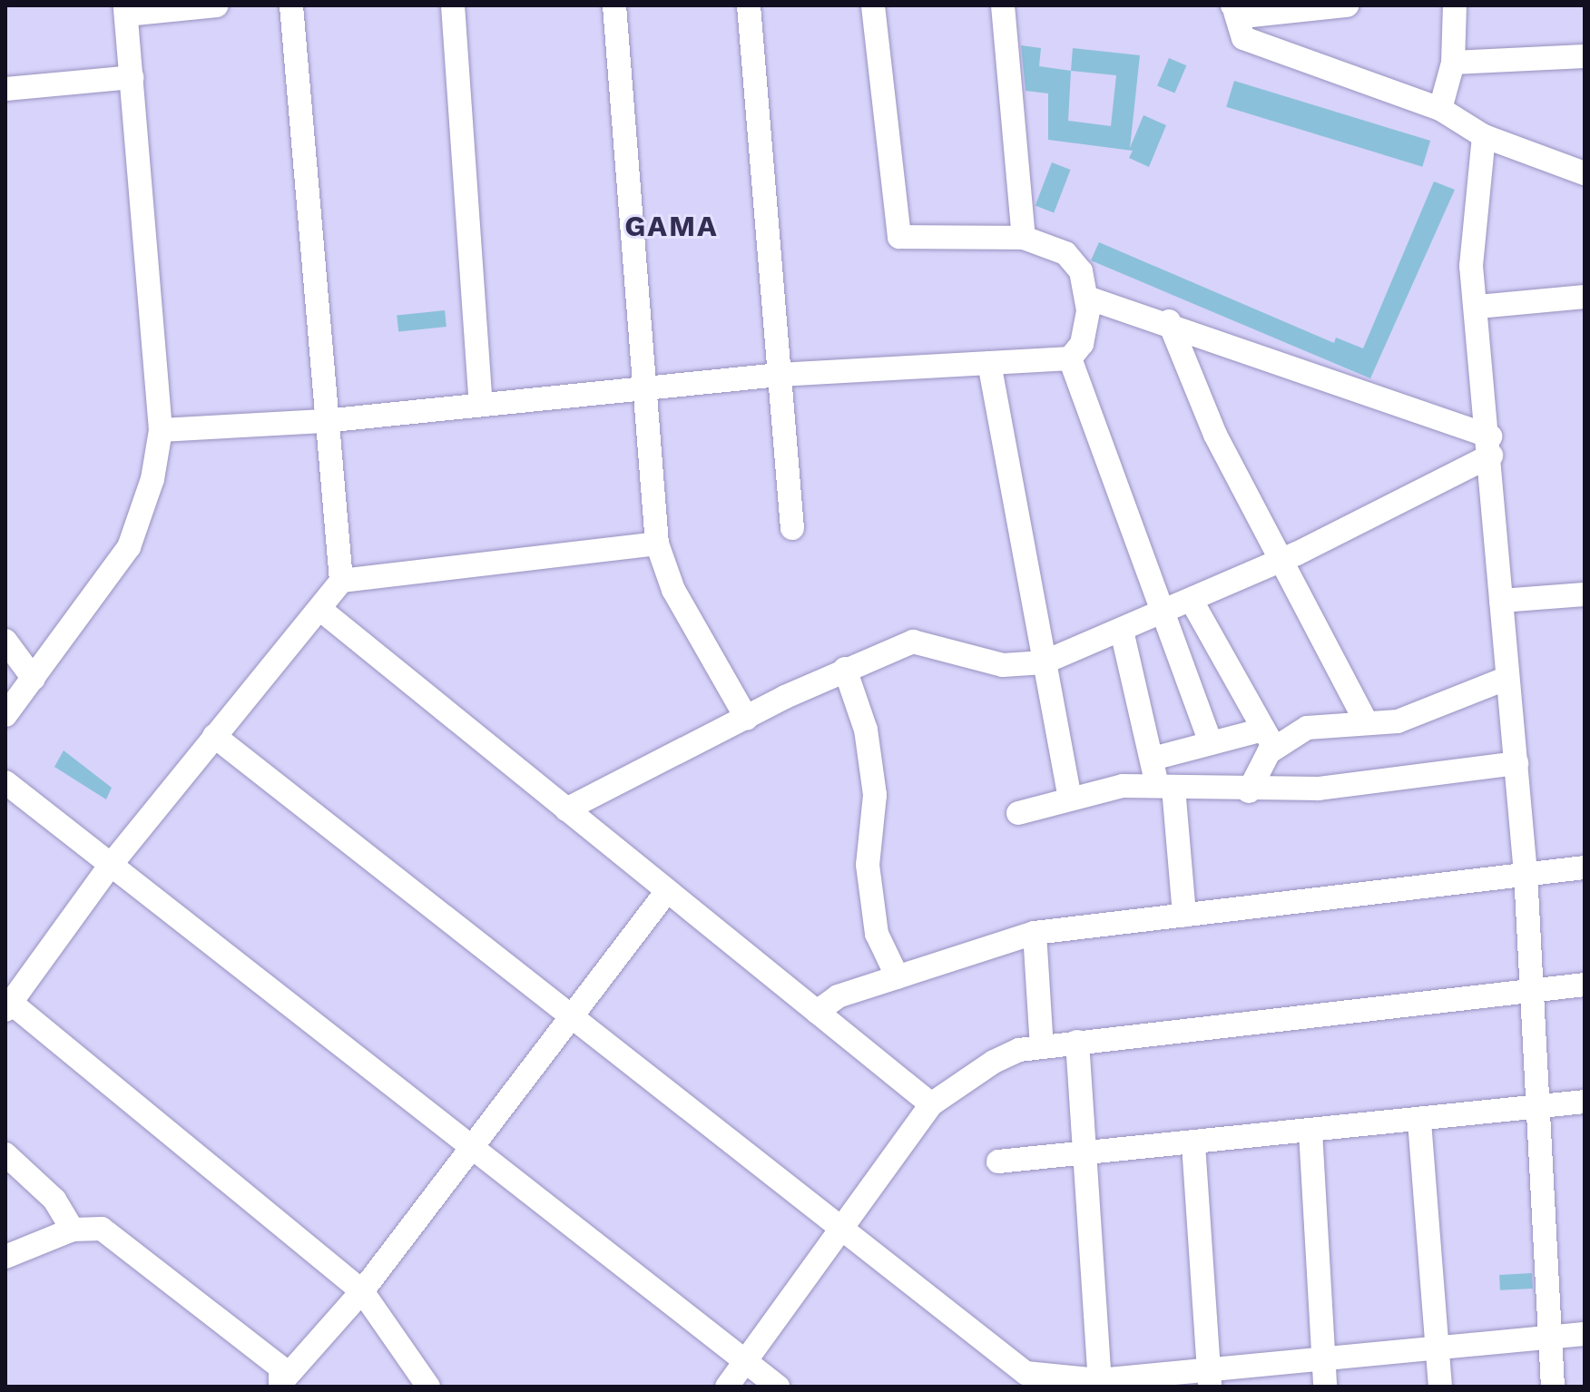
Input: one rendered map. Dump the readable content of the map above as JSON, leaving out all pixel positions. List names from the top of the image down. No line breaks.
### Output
{"districts":["GAMA"]}
